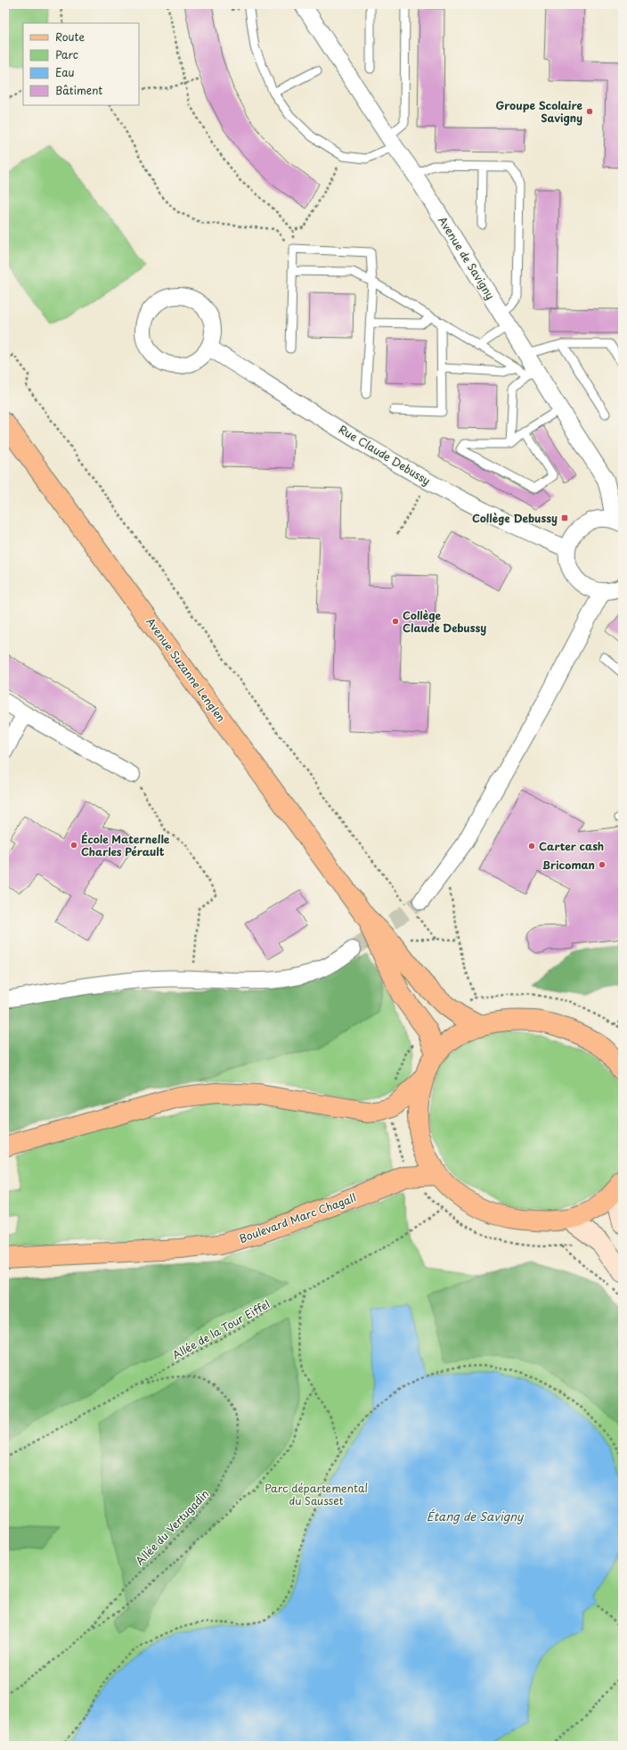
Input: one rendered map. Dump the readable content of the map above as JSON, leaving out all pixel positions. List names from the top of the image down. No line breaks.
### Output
{"streets":{"main road":["Avenue Suzanne Lenglen","Boulevard Marc Chagall"],"street":["Avenue de Savigny","Rue Claude Debussy"],"path":["Allée de la Tour Eiffel","Allée du Vertugadin"]},"crossings":[["Allée de la Tour Eiffel","Allée du Vertugadin"]],"water":["Étang de Savigny"],"parks":["Parc départemental du Sausset"],"places":{"other":["Groupe Scolaire Savigny","Collège Claude Debussy","École Maternelle Charles Pérault","Carter cash","Bricoman"],"transit":["Collège Debussy"]},"legend":["Route","Parc","Eau","Bâtiment"]}
